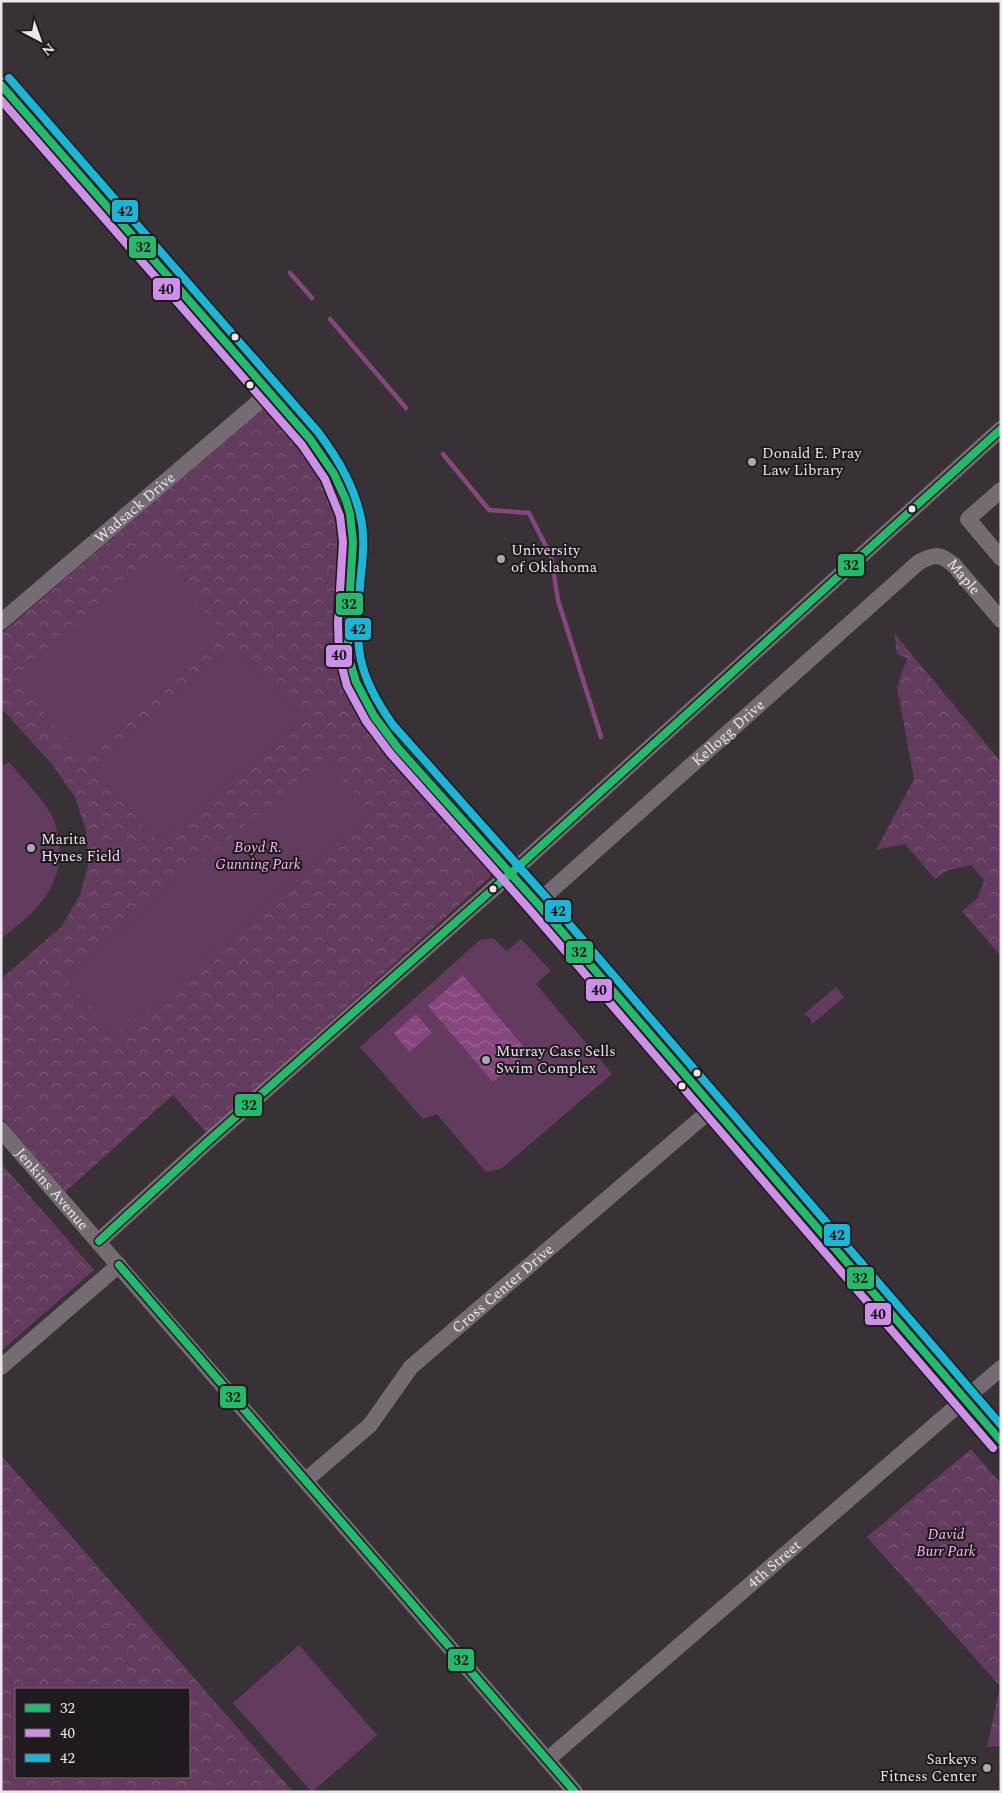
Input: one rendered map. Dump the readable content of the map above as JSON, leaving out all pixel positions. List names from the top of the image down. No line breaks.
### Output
{"streets":{"street":["Wadsack Drive","Maple","Kellogg Drive","Jenkins Avenue","Cross Center Drive","4th Street"]},"crossings":[["Maple","Kellogg Drive"],["Jenkins Avenue","Cross Center Drive"],["Jenkins Avenue","4th Street"]],"parks":["Boyd R. Gunning Park","David Burr Park"],"places":["Donald E. Pray Law Library","University of Oklahoma","Marita Hynes Field","Murray Case Sells Swim Complex","Sarkeys Fitness Center"],"lines":["transit line 42","transit line 32","transit line 40"],"legend":["32","40","42"],"north":"bottom right"}
